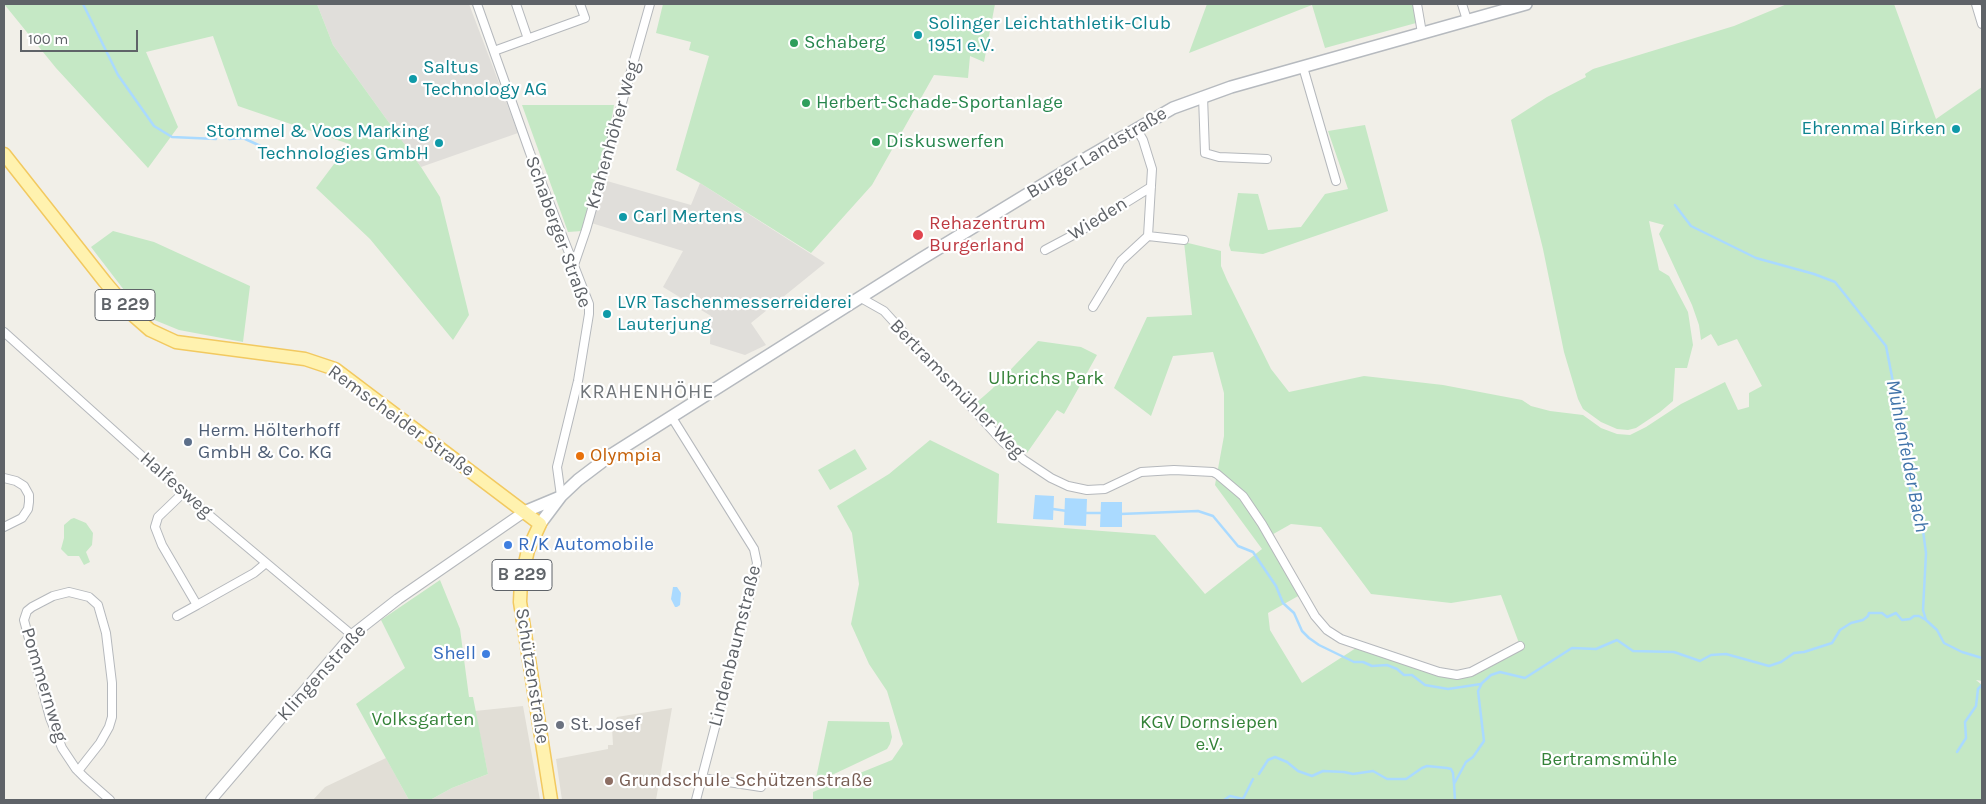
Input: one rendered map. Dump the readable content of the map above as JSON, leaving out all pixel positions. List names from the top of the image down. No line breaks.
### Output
{"streets":{"main road":["Burger Landstraße","B 229","Remscheider Straße","Schützenstraße"],"street":["Krahenhöher Weg","Wieden","Schaberger Straße","Bertramsmühler Weg","Halfesweg","Lindenbaumstraße","Klingenstraße","Pommernweg"]},"crossings":[["Krahenhöher Weg","Schaberger Straße"],["Burger Landstraße","Wieden"],["Burger Landstraße","Schaberger Straße"],["Burger Landstraße","Bertramsmühler Weg"],["Burger Landstraße","Remscheider Straße"],["Burger Landstraße","Lindenbaumstraße"],["Burger Landstraße","Klingenstraße"],["Burger Landstraße","Schützenstraße"],["Remscheider Straße","Klingenstraße"],["Remscheider Straße","Schützenstraße"],["Halfesweg","Klingenstraße"]],"districts":["KRAHENHÖHE"],"water":["Mühlenfelder Bach"],"parks":["Ulbrichs Park","Volksgarten","KGV Dornsiepen e.V.","Bertramsmühle"],"places":["Solinger Leichtathletik-Club 1951 e.V.","Schaberg","Saltus Technology AG","Herbert-Schade-Sportanlage","Ehrenmal Birken","Diskuswerfen","Stommel & Voos Marking Technologies GmbH","Carl Mertens","Rehazentrum Burgerland","LVR Taschenmesserreiderei Lauterjung","Herm. Hölterhoff GmbH & Co. KG","Olympia","R/K Automobile","Shell","St. Josef","Grundschule Schützenstraße"],"scale_bar":"100 m"}
